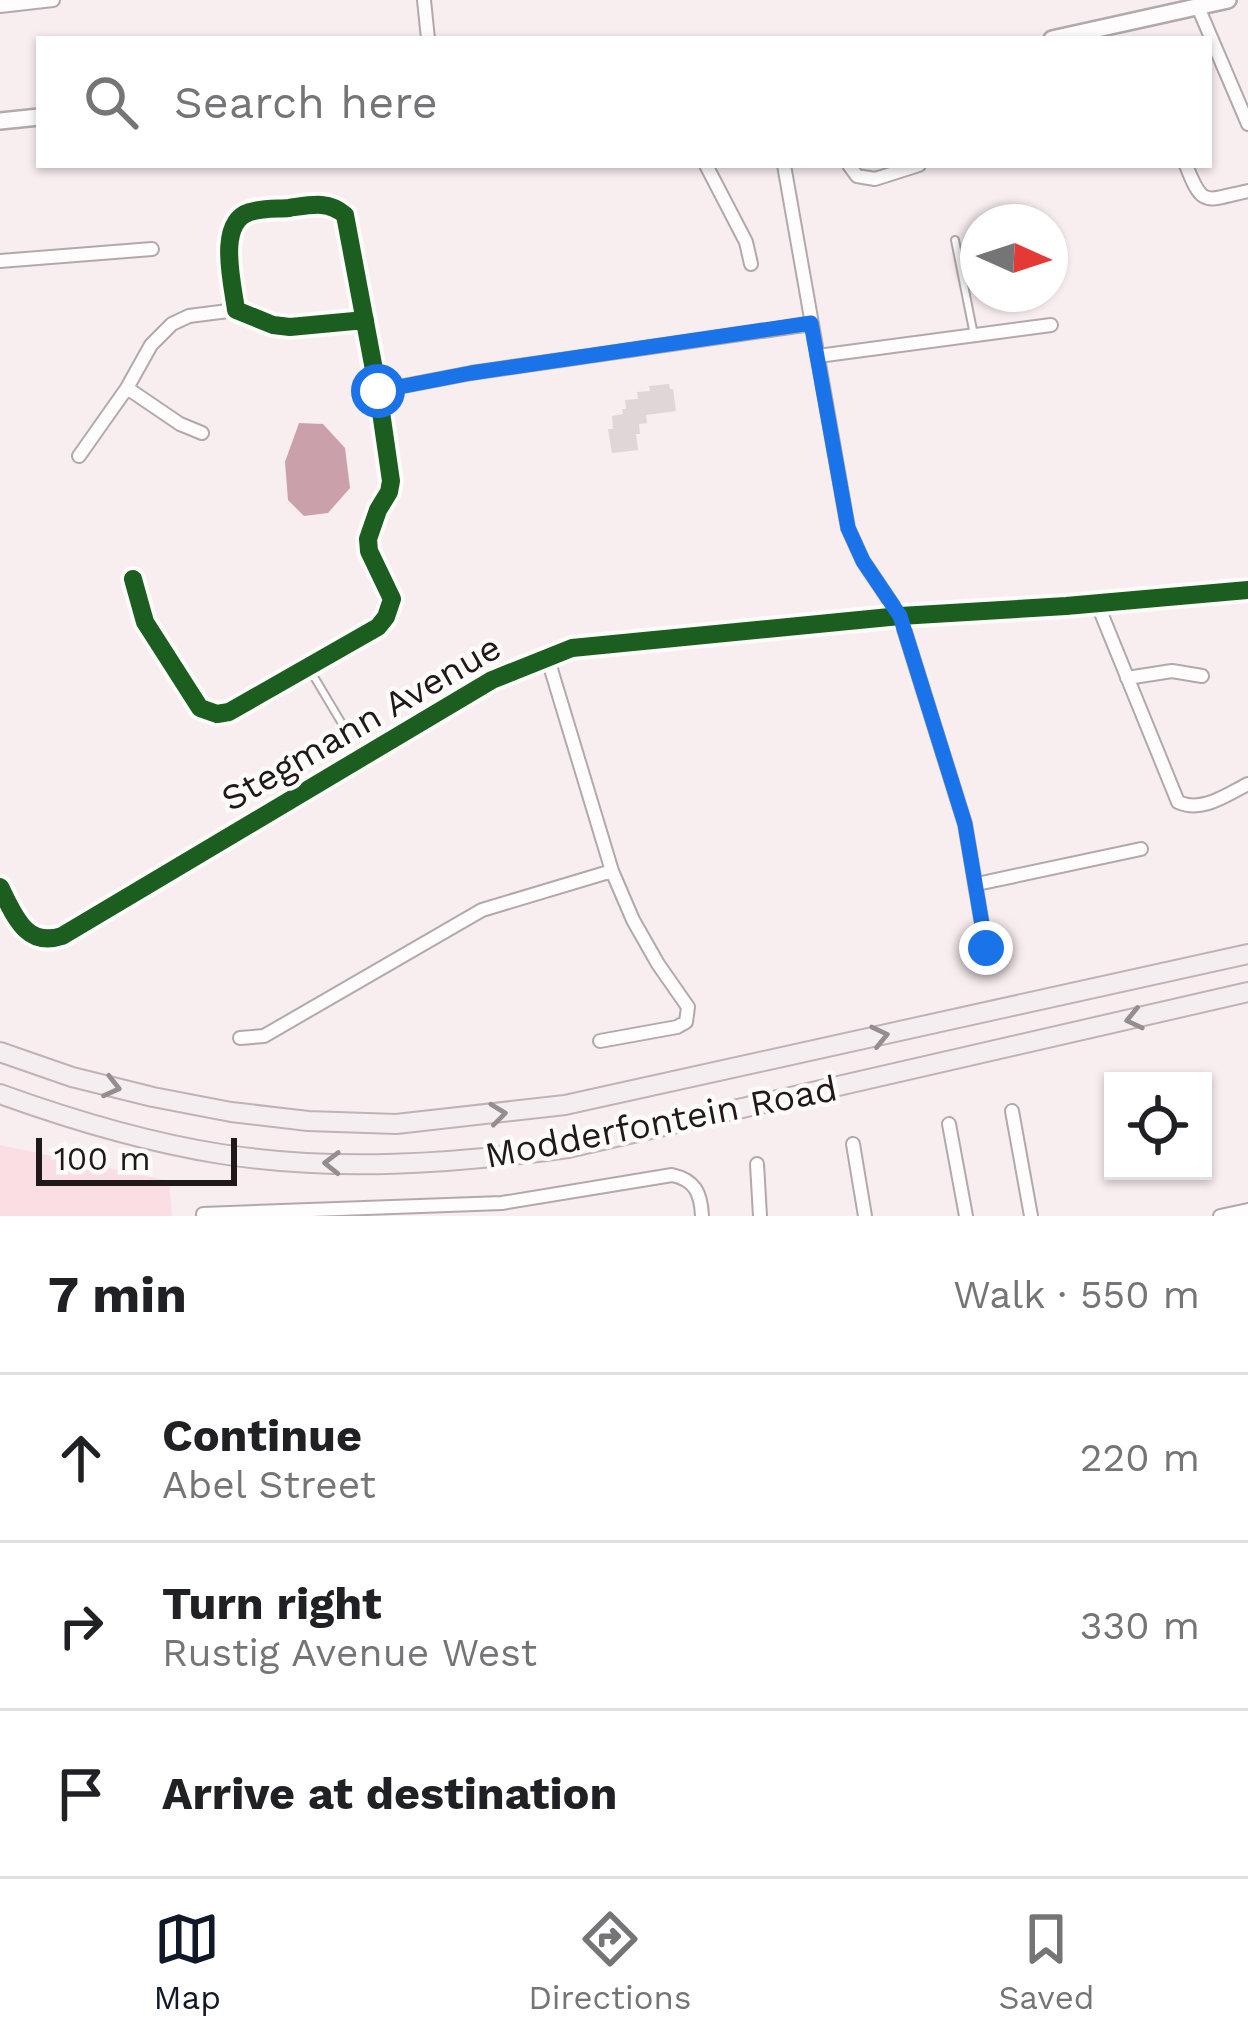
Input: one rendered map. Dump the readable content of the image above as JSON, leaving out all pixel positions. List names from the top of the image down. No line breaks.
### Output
{"streets":{"main road":["Modderfontein Road"],"street":["Stegmann Avenue"]},"scale_bar":"100 m","north":"right","page":{"search":"Search here","scale":"100 m","heading":["7 min","Walk · 550 m"],"list":[["Continue","Abel Street","220 m"],["Turn right","Rustig Avenue West","330 m"],"Arrive at destination"],"nav":["Map","Directions","Saved"]}}
